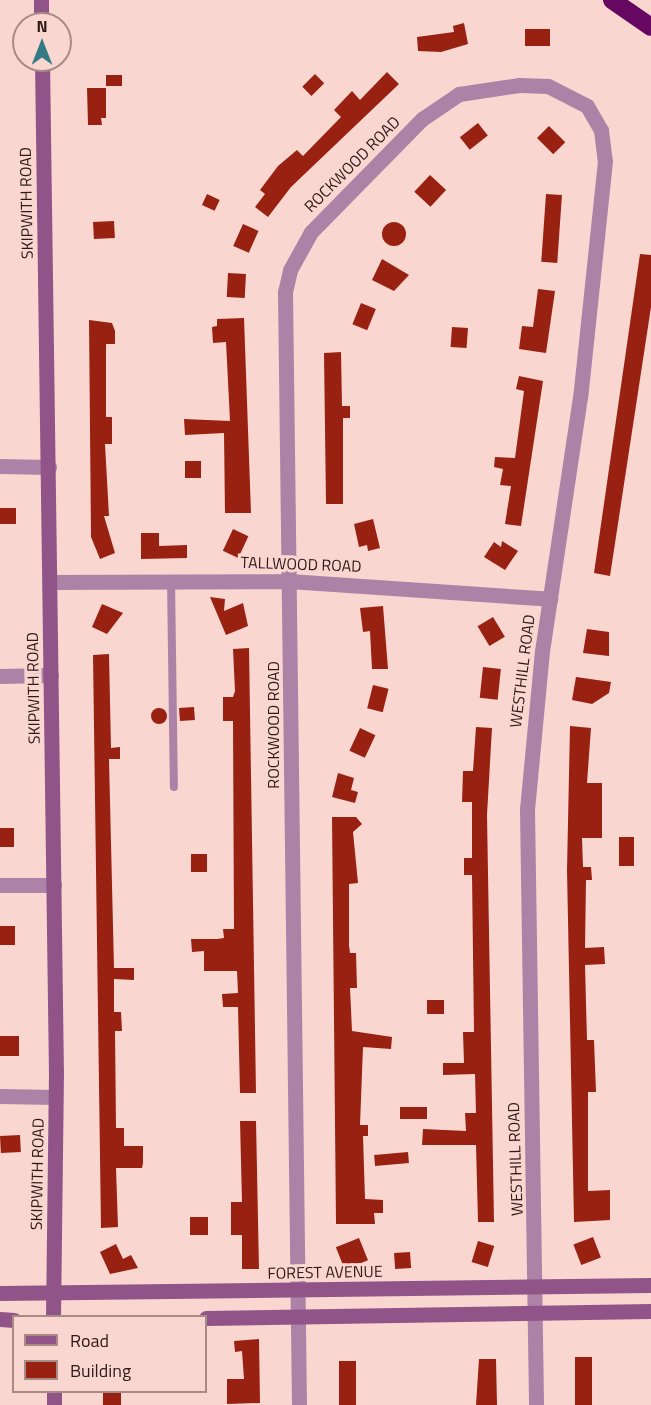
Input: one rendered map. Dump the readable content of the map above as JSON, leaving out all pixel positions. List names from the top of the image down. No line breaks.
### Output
{"streets":{"main road":["SKIPWITH ROAD","FOREST AVENUE"],"street":["ROCKWOOD ROAD","TALLWOOD ROAD","WESTHILL ROAD"]},"crossings":[["ROCKWOOD ROAD","TALLWOOD ROAD"],["ROCKWOOD ROAD","WESTHILL ROAD"],["ROCKWOOD ROAD","FOREST AVENUE"],["SKIPWITH ROAD","TALLWOOD ROAD"],["SKIPWITH ROAD","FOREST AVENUE"],["TALLWOOD ROAD","WESTHILL ROAD"],["WESTHILL ROAD","FOREST AVENUE"]],"legend":["Road","Building"],"north":"top"}
